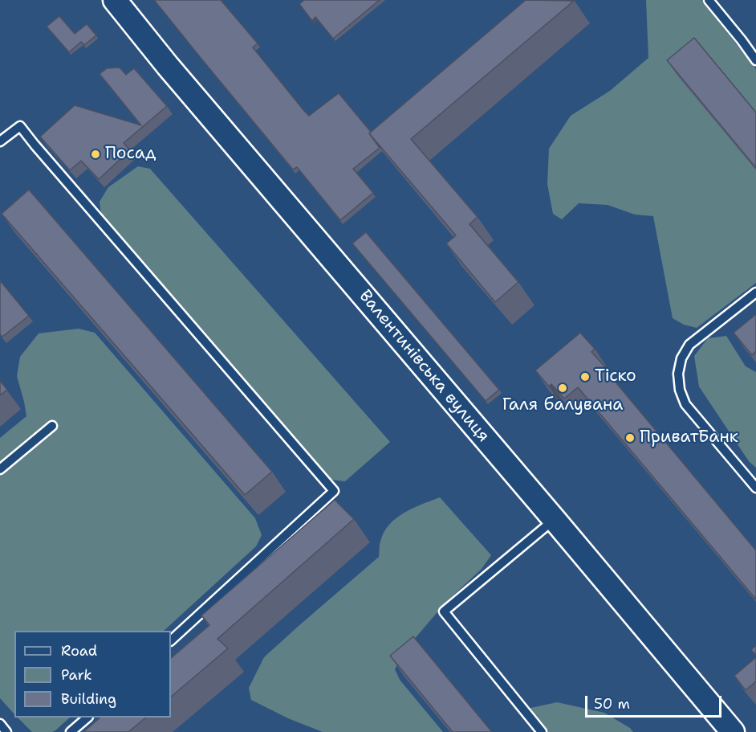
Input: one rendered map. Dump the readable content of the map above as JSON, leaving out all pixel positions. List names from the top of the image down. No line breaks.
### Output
{"streets":{"street":["Валентинівська вулиця"]},"places":["Посад","Тіско","Галя балувана","ПриватБанк"],"legend":["Road","Park","Building"],"scale_bar":"50 m"}
